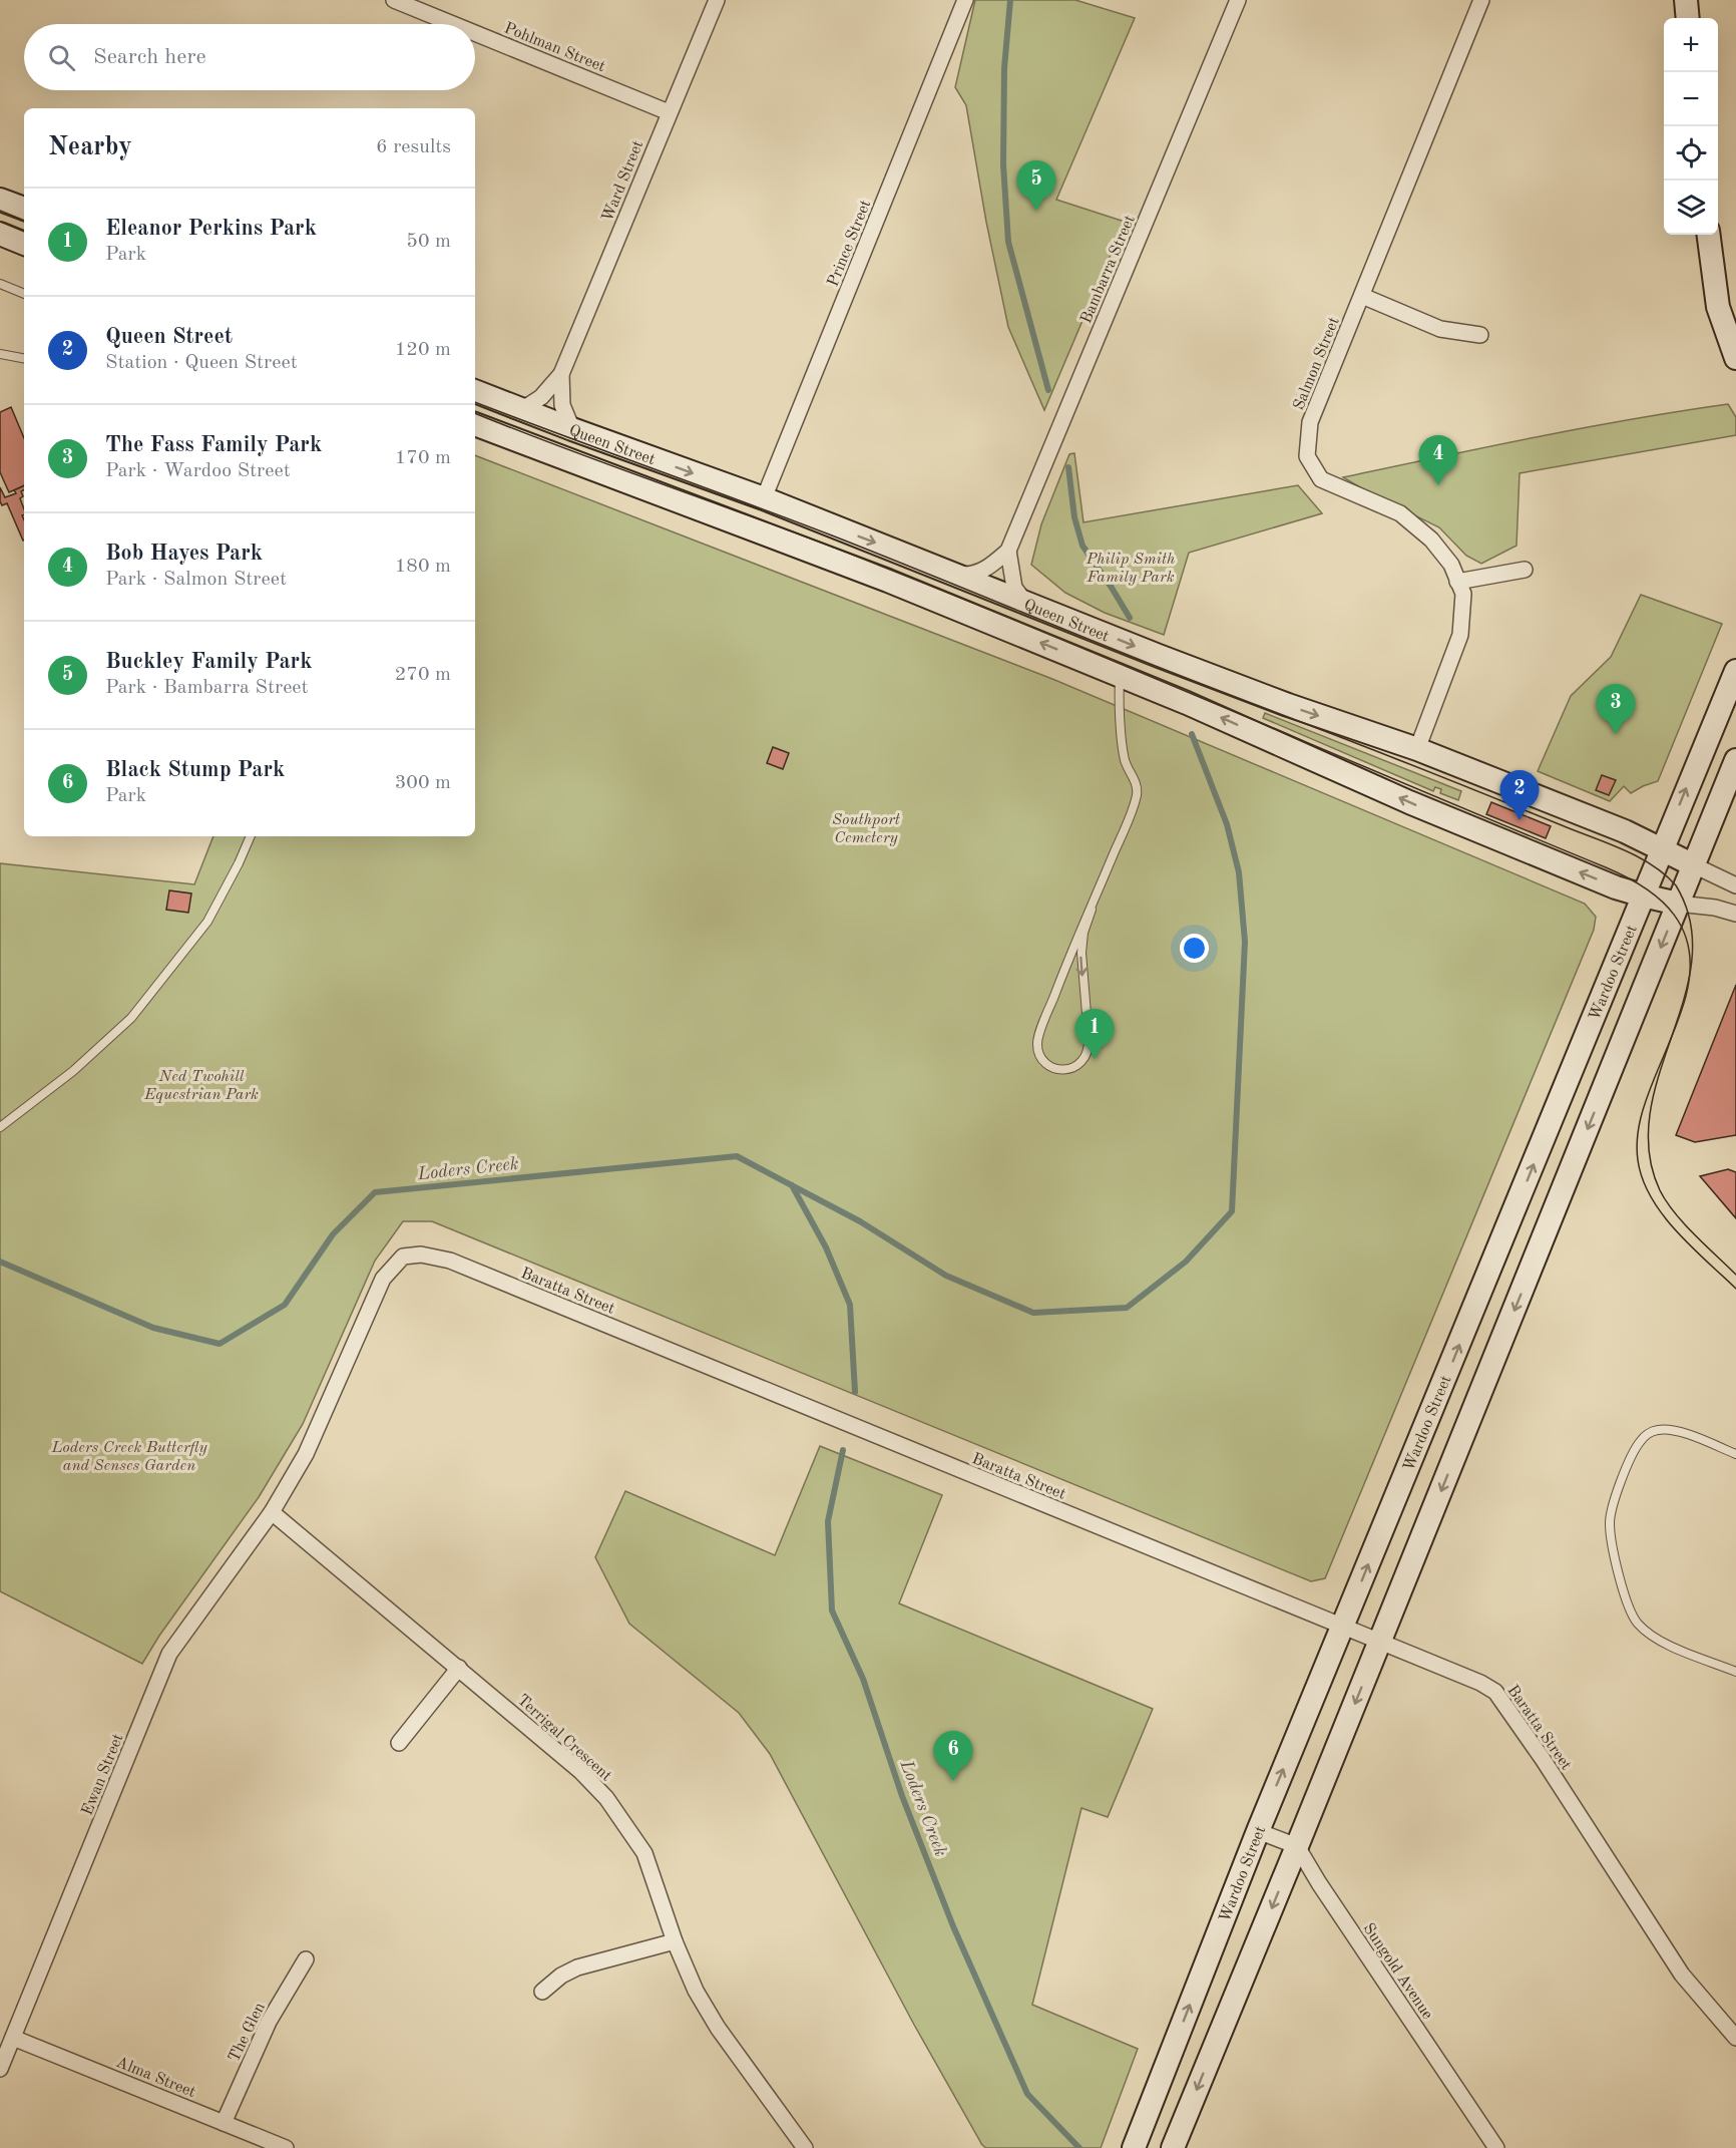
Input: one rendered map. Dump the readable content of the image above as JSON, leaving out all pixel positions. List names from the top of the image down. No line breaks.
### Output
{"streets":{"main road":["Queen Street","Wardoo Street"],"street":["Pohlman Street","Ward Street","Prince Street","Bambarra Street","Salmon Street","Baratta Street","Terrigal Crescent","Ewan Street","Sungold Avenue","The Glen","Alma Street"]},"crossings":[["Pohlman Street","Ward Street"],["Ward Street","Queen Street"],["Prince Street","Queen Street"],["Salmon Street","Queen Street"],["Queen Street","Wardoo Street"],["Wardoo Street","Baratta Street"],["Baratta Street","Terrigal Crescent"],["Baratta Street","Ewan Street"],["Terrigal Crescent","Ewan Street"],["Ewan Street","Alma Street"],["The Glen","Alma Street"]],"one_way":["Wardoo Street"],"water":["Loders Creek"],"parks":["Philip Smith Family Park","Southport Cemetery","Ned Twohill Equestrian Park","Loders Creek Butterfly and Senses Garden"],"page":{"map_buttons":["+","−"],"search":"Search here","heading":["Nearby","6 results"],"pins":["5","4","3","2","1","6"],"list":[{"mark":"1","name":"Eleanor Perkins Park","note":"Park","value":"50 m"},{"mark":"2","name":"Queen Street","note":"Station · Queen Street","value":"120 m"},{"mark":"3","name":"The Fass Family Park","note":"Park · Wardoo Street","value":"170 m"},{"mark":"4","name":"Bob Hayes Park","note":"Park · Salmon Street","value":"180 m"},{"mark":"5","name":"Buckley Family Park","note":"Park · Bambarra Street","value":"270 m"},{"mark":"6","name":"Black Stump Park","note":"Park","value":"300 m"}]}}
